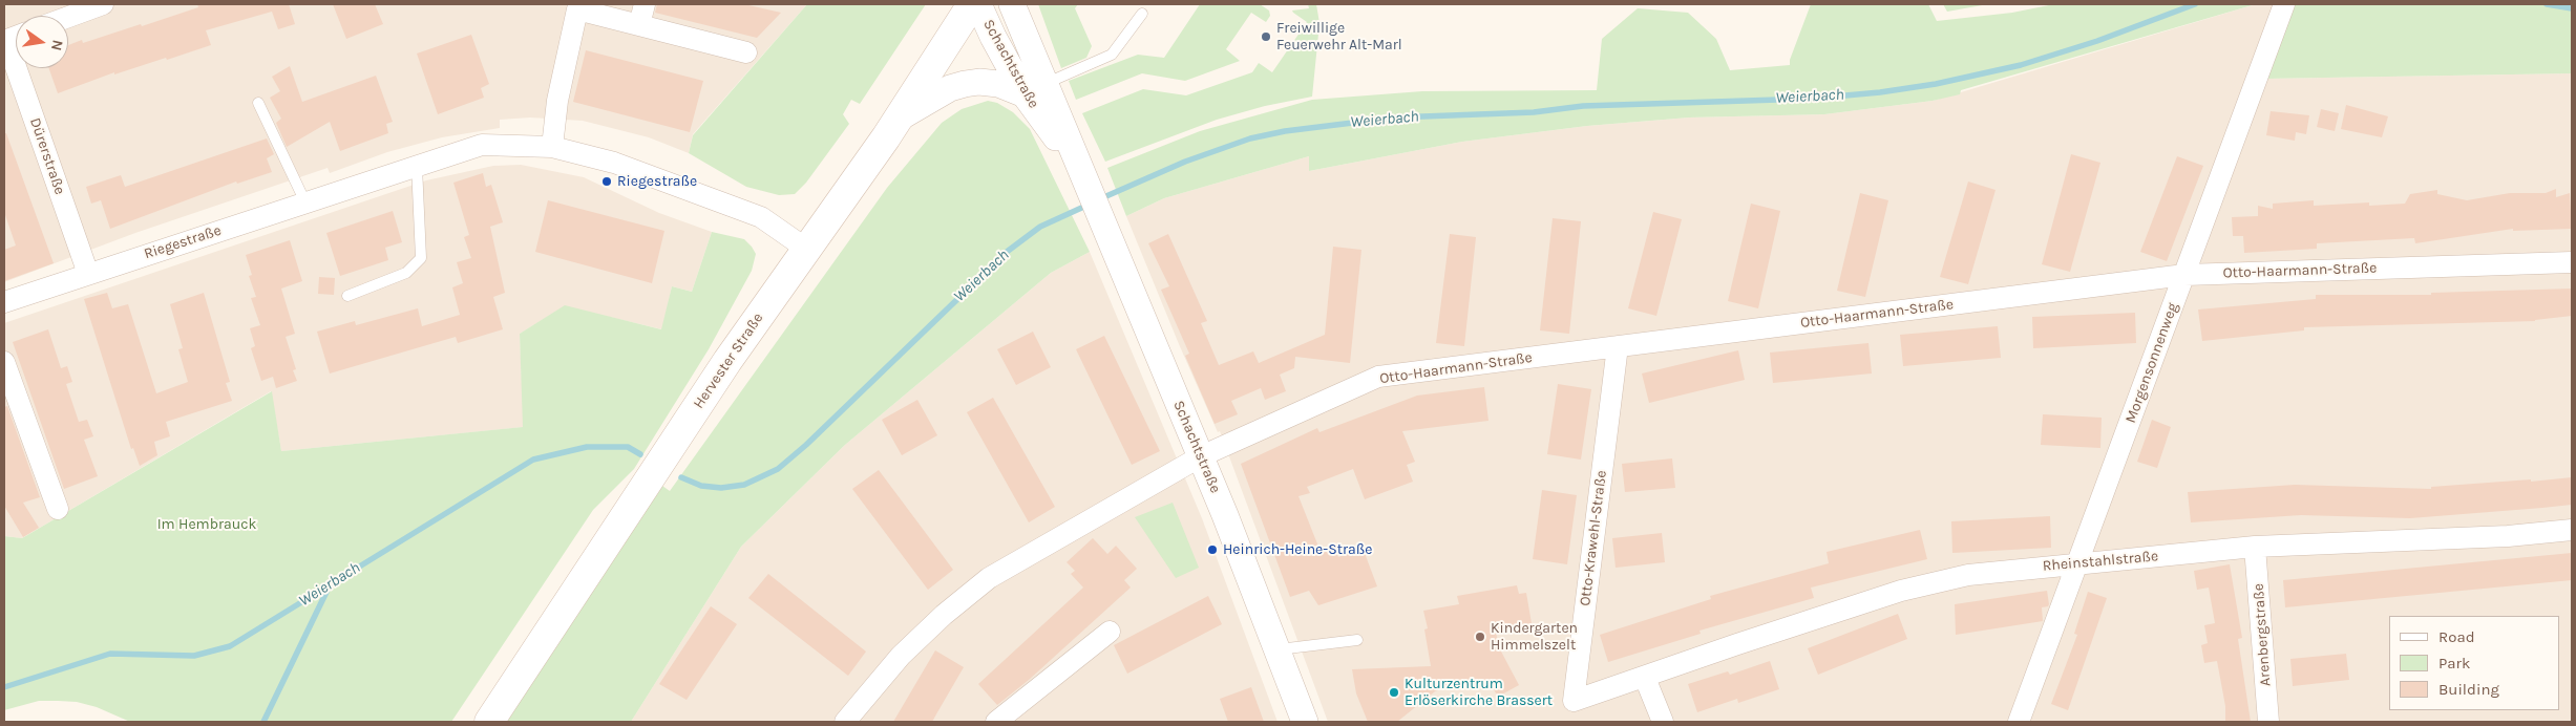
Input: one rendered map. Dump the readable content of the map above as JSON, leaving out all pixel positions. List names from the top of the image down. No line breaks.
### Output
{"streets":{"main road":["Hervester Straße"],"street":["Schachtstraße","Dürerstraße","Riegestraße","Otto-Haarmann-Straße","Morgensonnenweg","Otto-Krawehl-Straße","Rheinstahlstraße","Arenbergstraße"]},"crossings":[["Schachtstraße","Otto-Haarmann-Straße"],["Dürerstraße","Riegestraße"],["Riegestraße","Hervester Straße"],["Otto-Haarmann-Straße","Morgensonnenweg"],["Otto-Haarmann-Straße","Otto-Krawehl-Straße"],["Morgensonnenweg","Rheinstahlstraße"],["Otto-Krawehl-Straße","Rheinstahlstraße"],["Rheinstahlstraße","Arenbergstraße"]],"water":["Weierbach"],"parks":["Im Hembrauck"],"places":["Freiwillige Feuerwehr Alt-Marl","Riegestraße","Heinrich-Heine-Straße","Kindergarten Himmelszelt","Kulturzentrum Erlöserkirche Brassert"],"legend":["Road","Park","Building"],"north":"right"}
